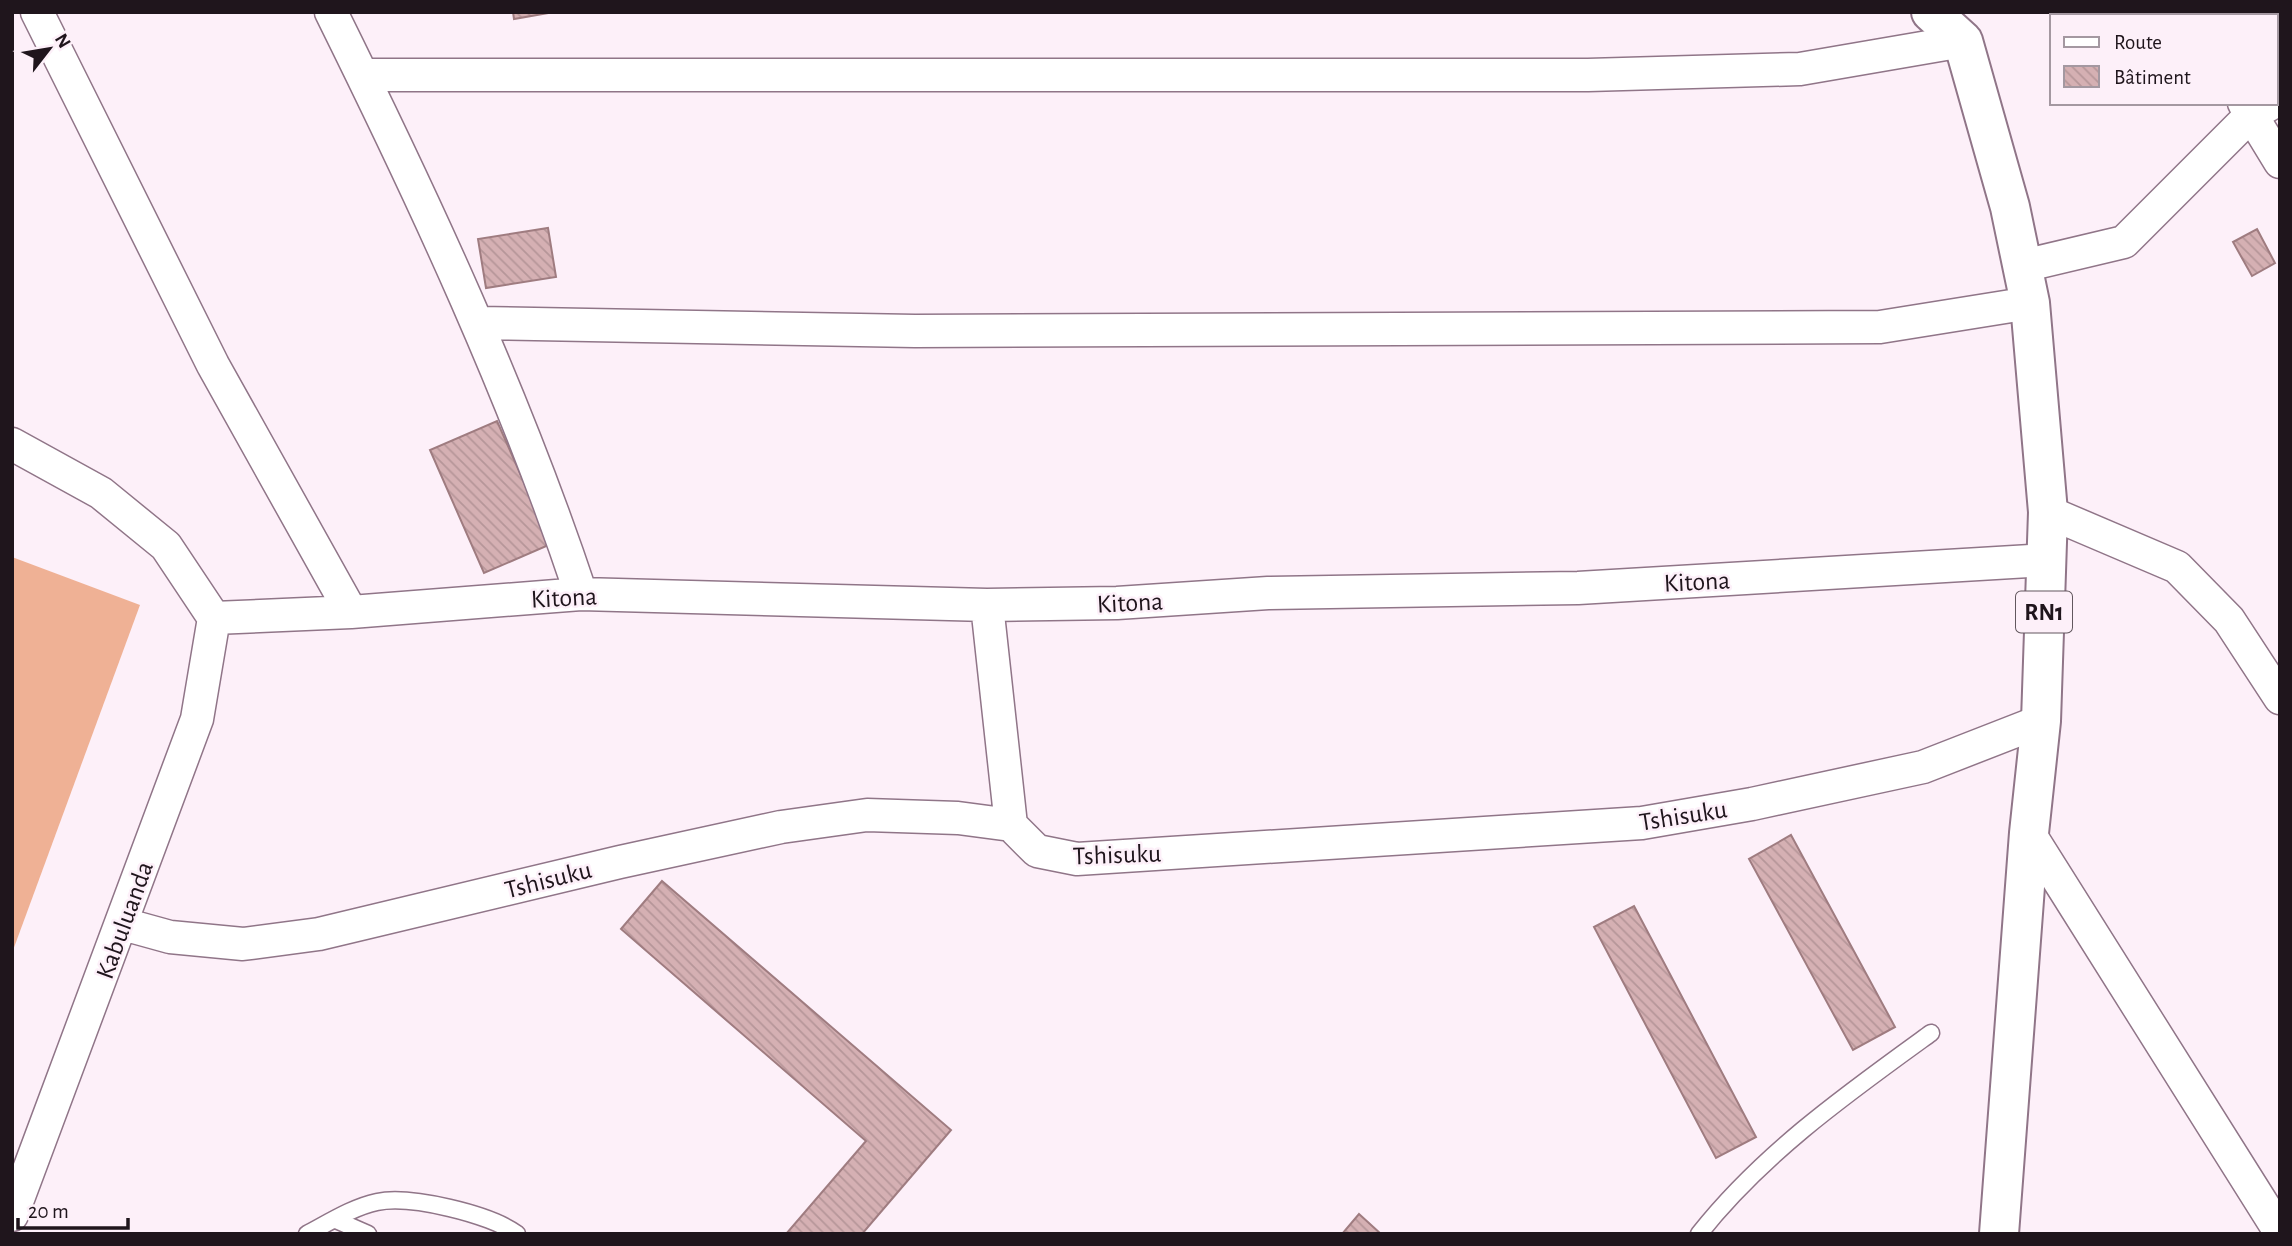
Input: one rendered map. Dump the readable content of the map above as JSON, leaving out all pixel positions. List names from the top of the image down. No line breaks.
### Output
{"streets":{"highway":["RN1"],"street":["Kitona","Tshisuku","Kabuluanda"]},"crossings":[["Kitona","RN1"],["Kitona","Kabuluanda"],["RN1","Tshisuku"],["Tshisuku","Kabuluanda"]],"legend":["Route","Bâtiment"],"scale_bar":"20 m","north":"top right"}
